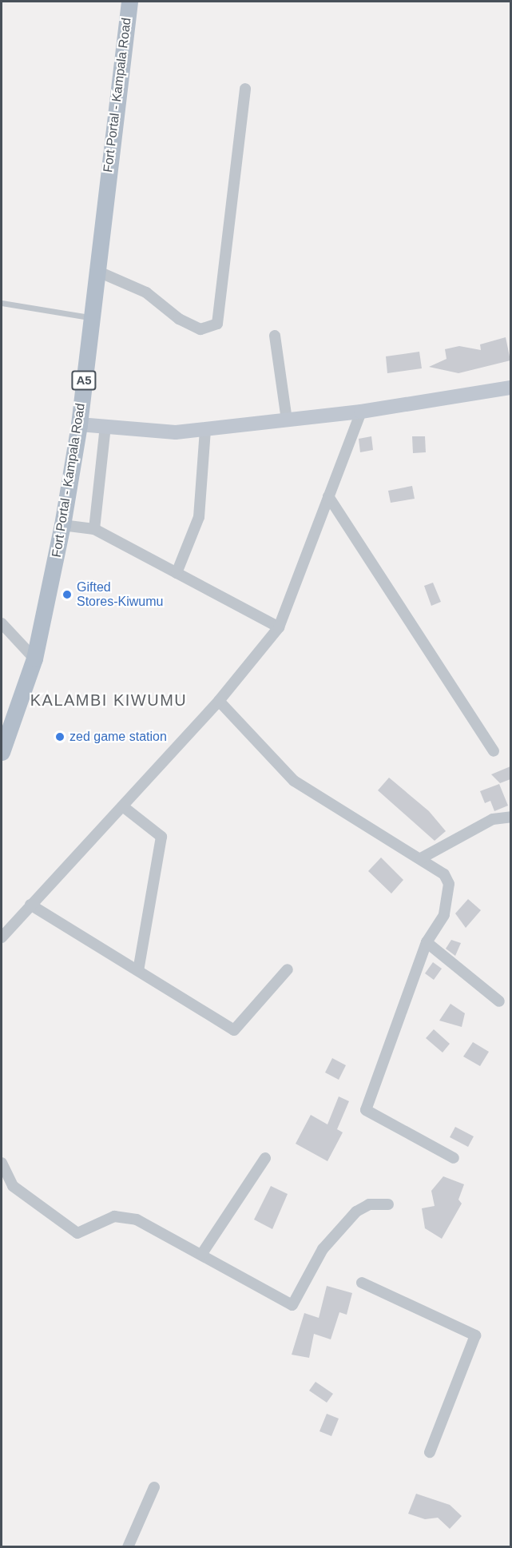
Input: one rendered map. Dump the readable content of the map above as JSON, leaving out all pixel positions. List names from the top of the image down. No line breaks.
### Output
{"streets":{"main road":["Fort Portal - Kampala Road","A5"]},"districts":["KALAMBI KIWUMU"],"places":["Gifted Stores-Kiwumu","zed game station"]}
